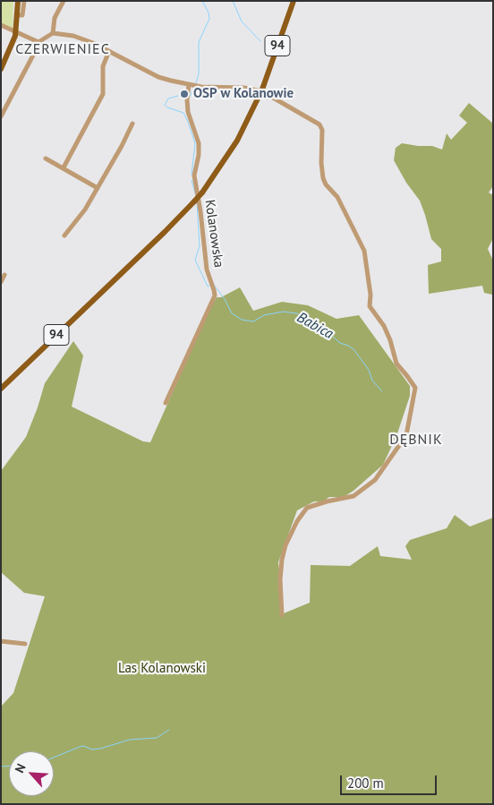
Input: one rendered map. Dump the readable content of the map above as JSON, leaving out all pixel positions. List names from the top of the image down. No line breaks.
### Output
{"streets":{"main road":["94"],"street":["Kolanowska"]},"districts":["CZERWIENIEC","DĘBNIK"],"water":["Babica"],"parks":["Las Kolanowski"],"places":["OSP w Kolanowie"],"scale_bar":"200 m","north":"top left"}
